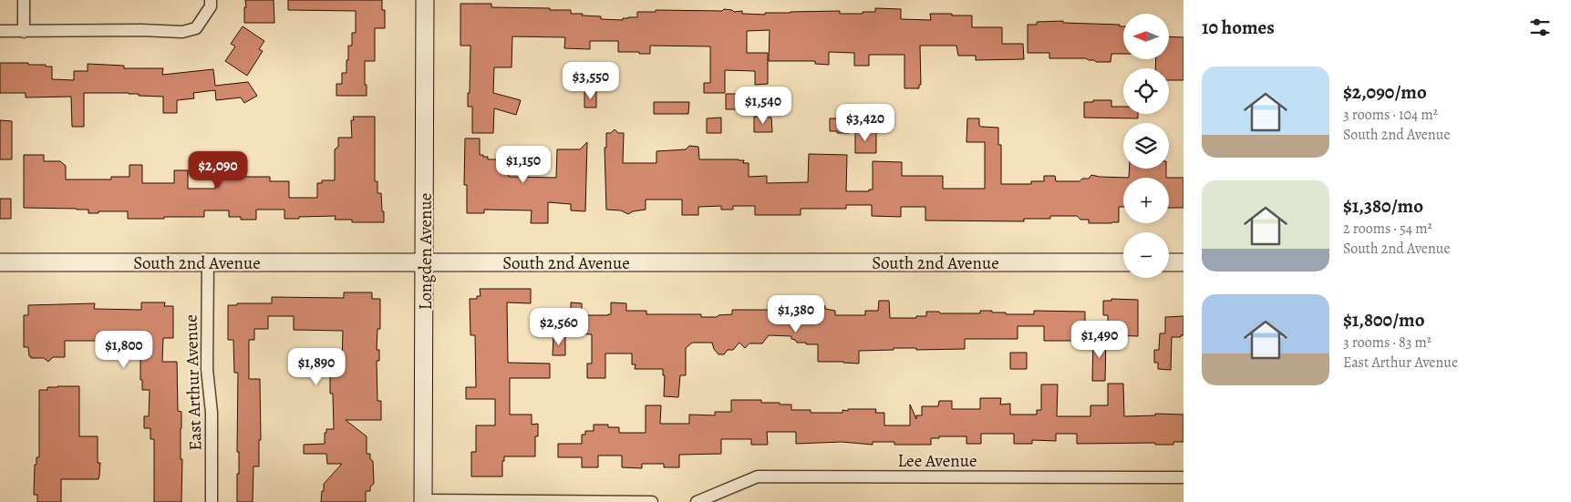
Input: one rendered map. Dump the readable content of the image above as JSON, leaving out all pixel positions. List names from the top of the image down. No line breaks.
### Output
{"streets":{"street":["Longden Avenue","South 2nd Avenue","East Arthur Avenue","Lee Avenue"]},"crossings":[["Longden Avenue","South 2nd Avenue"],["South 2nd Avenue","East Arthur Avenue"]],"north":"left","page":{"heading":"10 homes","map_buttons":["+","−"],"list":[{"name":"$2,090/mo","note":"3 rooms · 104 m² · South 2nd Avenue"},{"name":"$1,380/mo","note":"2 rooms · 54 m² · South 2nd Avenue"},{"name":"$1,800/mo","note":"3 rooms · 83 m² · East Arthur Avenue"}],"price":["$3,550","$1,540","$3,420","$1,150","$2,090","$1,380","$2,560","$1,490","$1,800","$1,890"]}}
